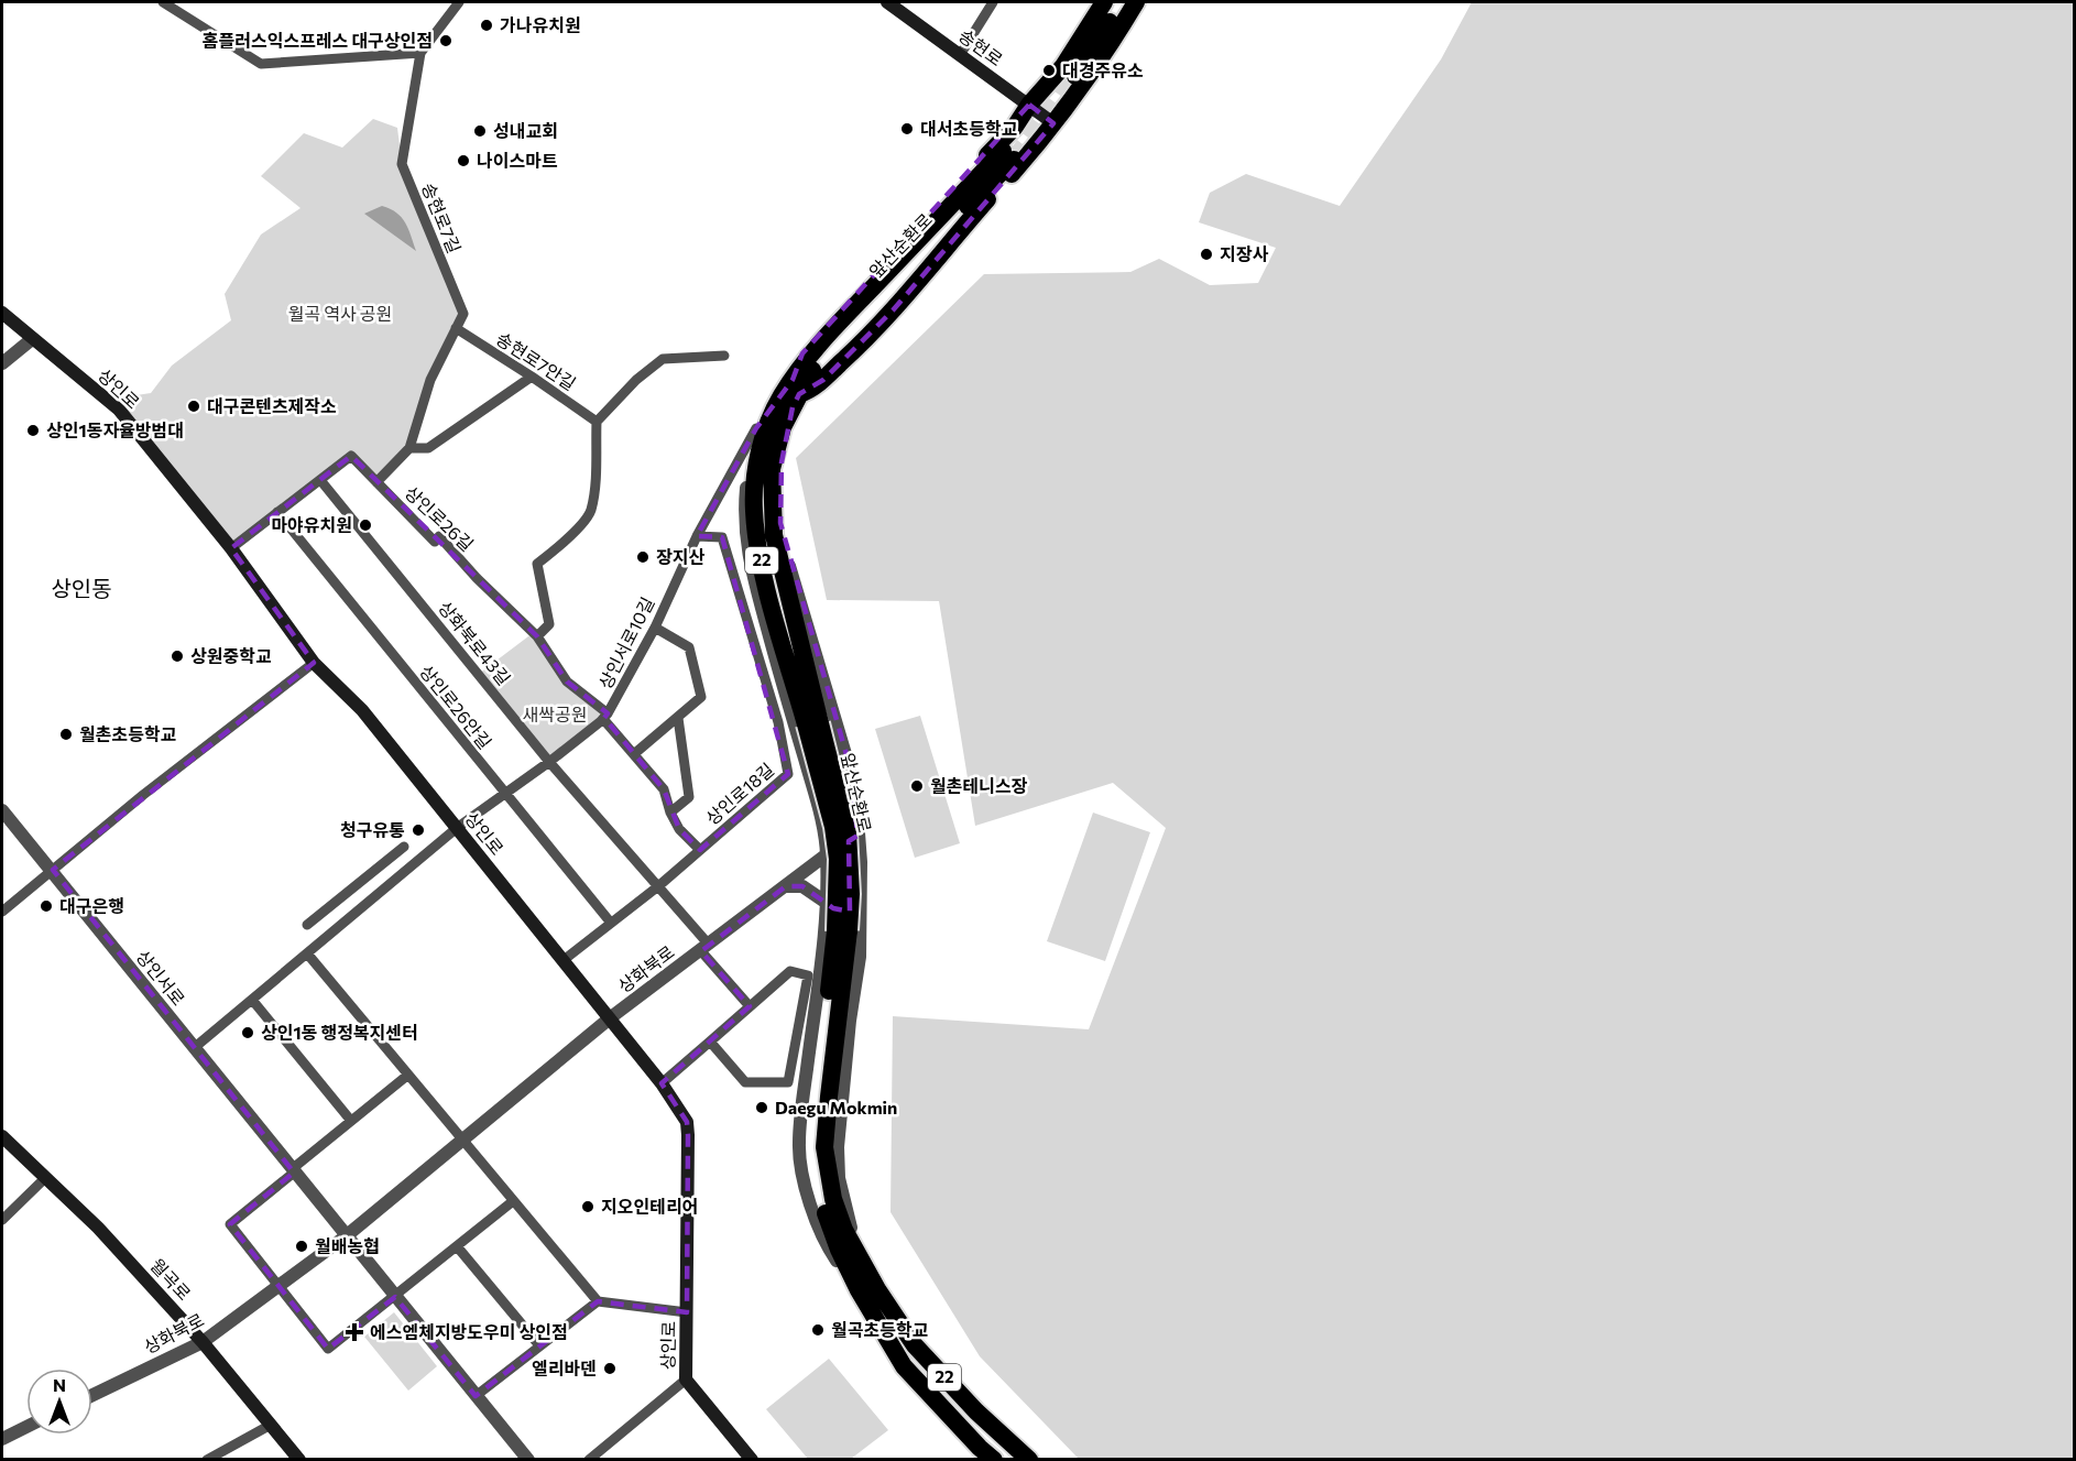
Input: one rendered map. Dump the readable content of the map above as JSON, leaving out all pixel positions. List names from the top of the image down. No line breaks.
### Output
{"streets":{"highway":["앞산순환로","22"],"main road":["송현로","상인로","월곡로"],"street":["송현로7길","송현로7안길","상인로26길","상화북로43길","상인서로10길","상인로26안길","상인로18길","상화북로","상인서로"]},"crossings":[["송현로7길","송현로7안길"],["송현로7길","상인로26길"],["상인로","상인로26길"],["상인로","상인서로10길"],["상인로","상인로18길"],["상인로","상화북로"],["상인로26길","상화북로43길"],["상인로26길","상인서로10길"],["상인로26길","상인로26안길"],["상인로26길","상인로18길"],["상화북로43길","상인서로10길"],["상화북로43길","상인로18길"],["상화북로43길","상화북로"],["상인서로10길","상인로26안길"],["상인서로10길","상인로18길"],["상인서로10길","상인서로"],["상인로26안길","상인로18길"],["상화북로","상인서로"],["상화북로","월곡로"]],"districts":["상인동"],"parks":["월곡 역사 공원","새싹공원"],"places":{"other":["가나유치원","홈플러스익스프레스 대구상인점","대경주유소","대서초등학교","성내교회","나이스마트","지장사","대구콘텐츠제작소","상인1동자율방범대","마야유치원","장지산","상원중학교","월촌초등학교","월촌테니스장","청구유통","대구은행","상인1동 행정복지센터","Daegu Mokmin","지오인테리어","월배농협","월곡초등학교","엘리바덴"],"health":["에스엠체지방도우미 상인점"]},"north":"top"}
